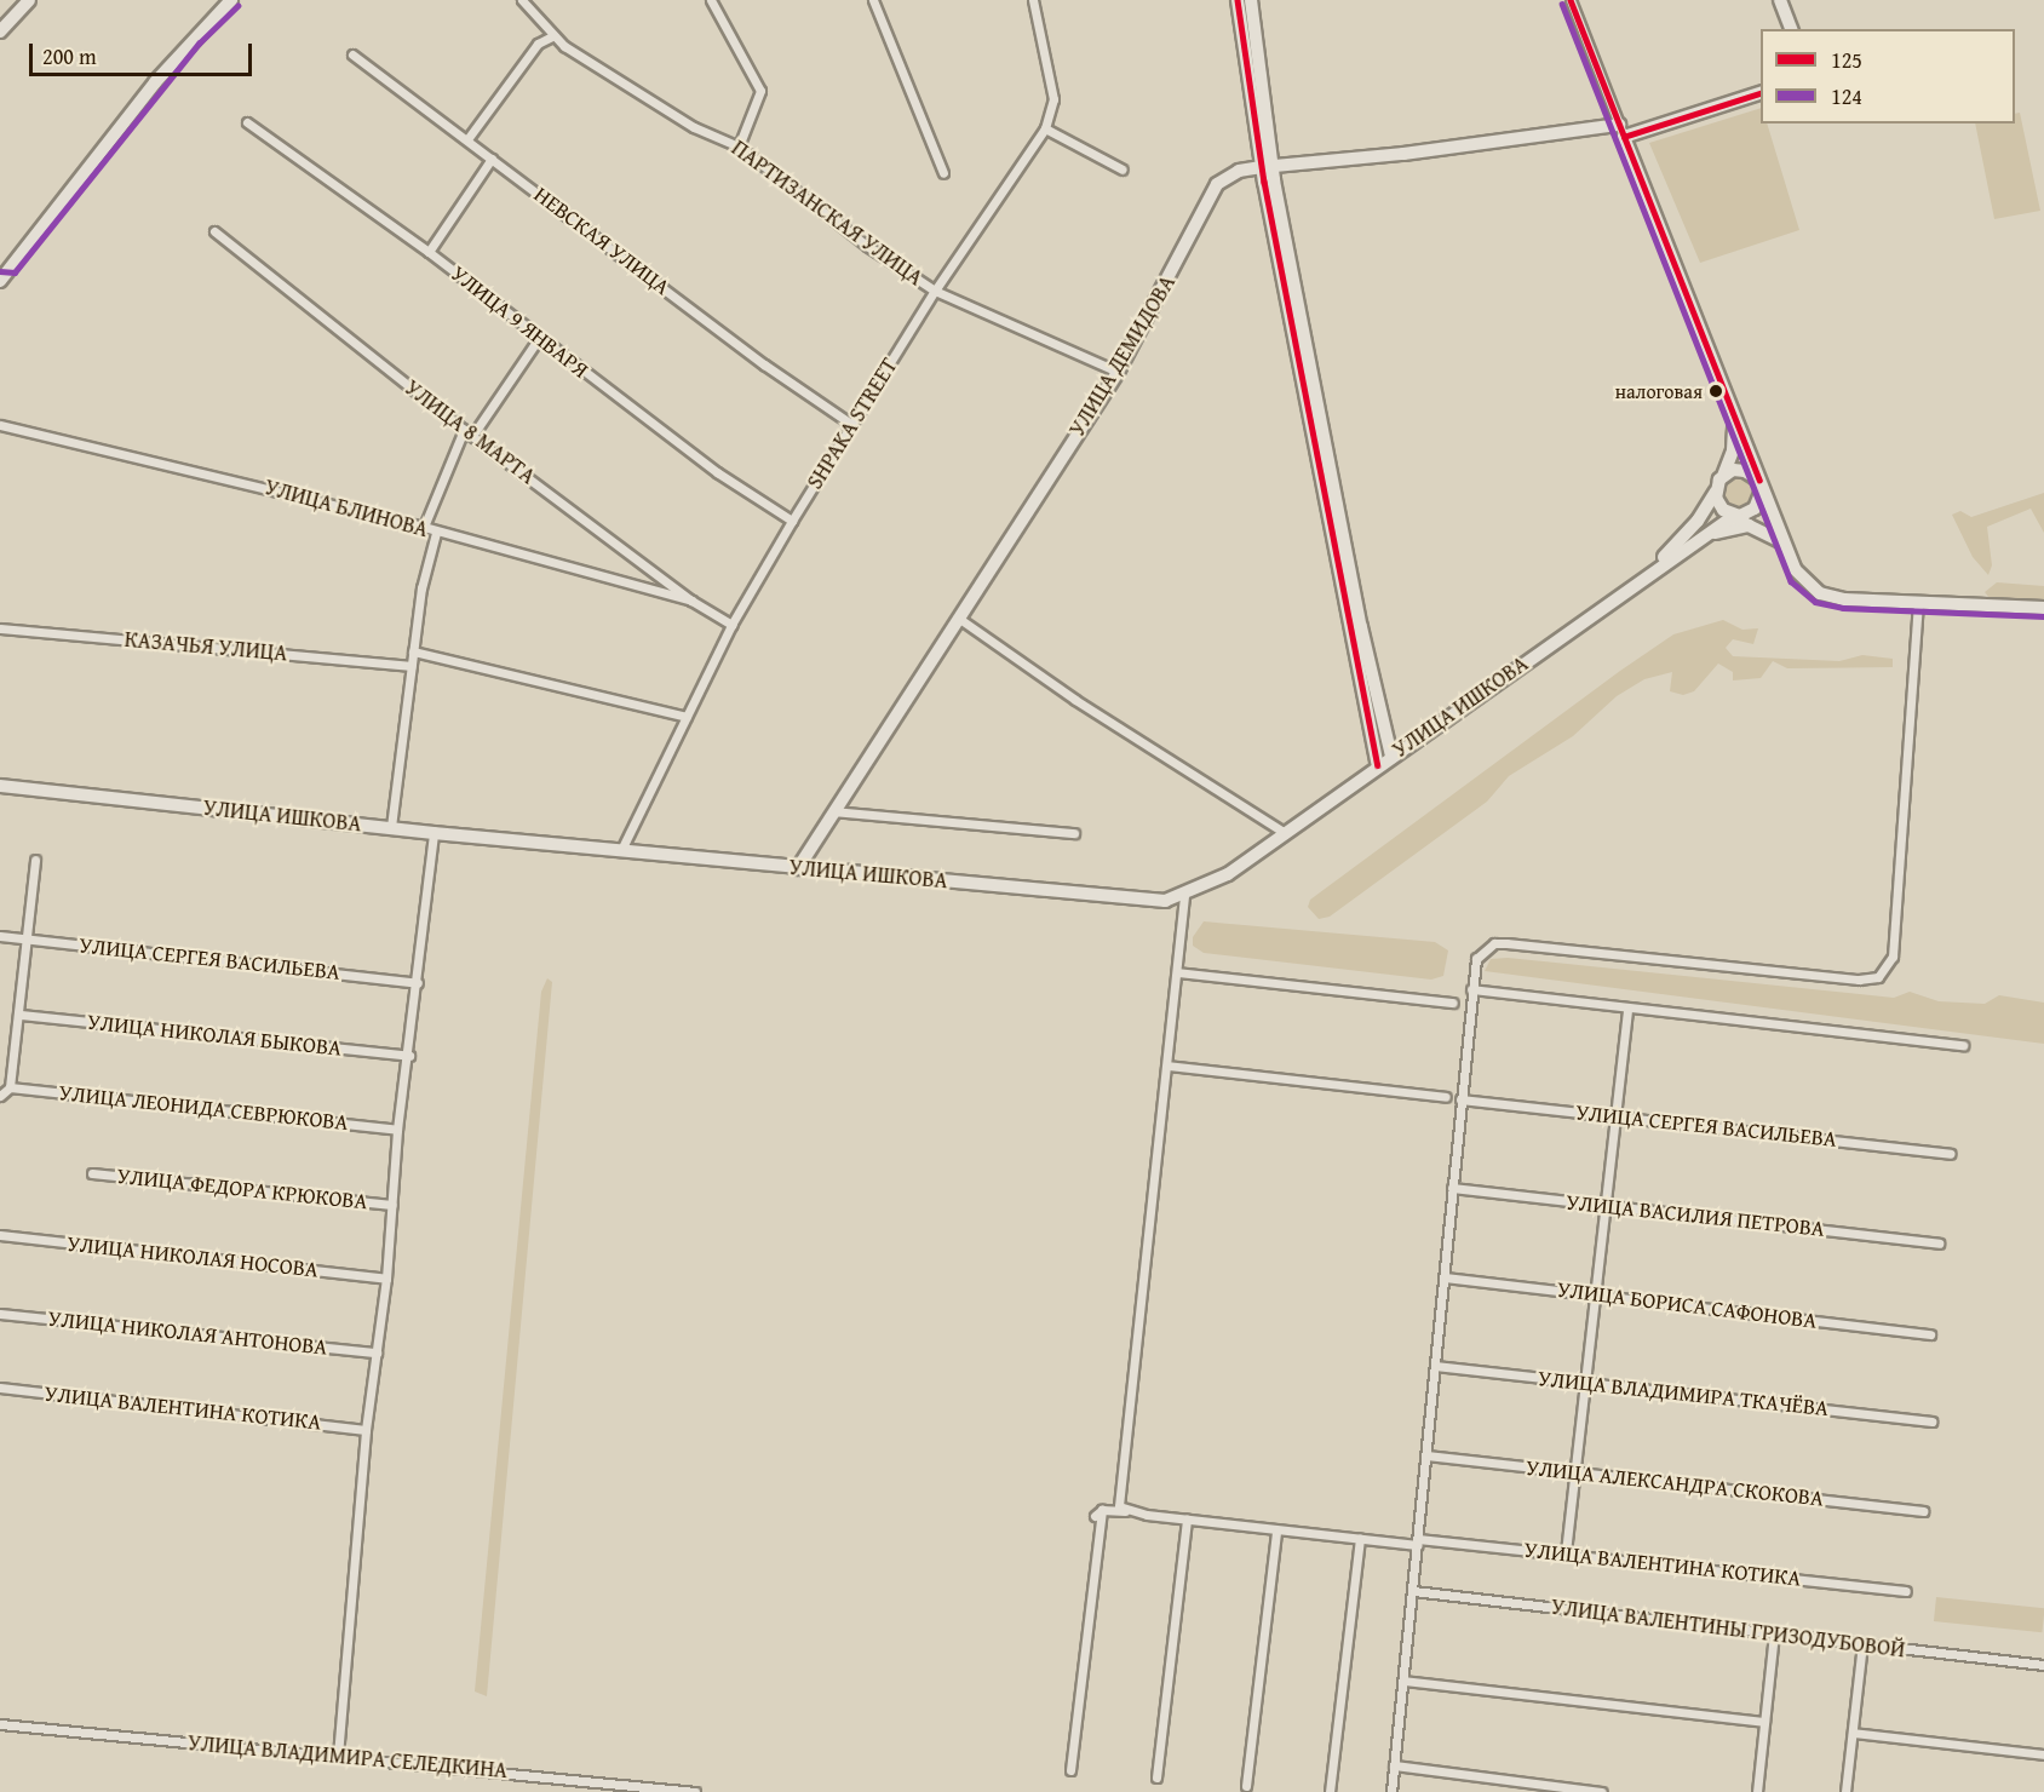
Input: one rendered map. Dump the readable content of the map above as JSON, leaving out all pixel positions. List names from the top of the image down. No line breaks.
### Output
{"streets":{"street":["ПАРТИЗАНСКАЯ УЛИЦА","НЕВСКАЯ УЛИЦА","УЛИЦА 9 ЯНВАРЯ","УЛИЦА ДЕМИДОВА","SHPAKA STREET","УЛИЦА 8 МАРТА","УЛИЦА БЛИНОВА","КАЗАЧЬЯ УЛИЦА","УЛИЦА ИШКОВА","УЛИЦА СЕРГЕЯ ВАСИЛЬЕВА","УЛИЦА НИКОЛАЯ БЫКОВА","УЛИЦА ЛЕОНИДА СЕВРЮКОВА","УЛИЦА ФЕДОРА КРЮКОВА","УЛИЦА ВАСИЛИЯ ПЕТРОВА","УЛИЦА НИКОЛАЯ НОСОВА","УЛИЦА БОРИСА САФОНОВА","УЛИЦА НИКОЛАЯ АНТОНОВА","УЛИЦА ВЛАДИМИРА ТКАЧЁВА","УЛИЦА ВАЛЕНТИНА КОТИКА","УЛИЦА АЛЕКСАНДРА СКОКОВА","УЛИЦА ВАЛЕНТИНЫ ГРИЗОДУБОВОЙ","УЛИЦА ВЛАДИМИРА СЕЛЕДКИНА"]},"crossings":[["ПАРТИЗАНСКАЯ УЛИЦА","УЛИЦА ДЕМИДОВА"],["ПАРТИЗАНСКАЯ УЛИЦА","SHPAKA STREET"],["НЕВСКАЯ УЛИЦА","SHPAKA STREET"],["УЛИЦА 9 ЯНВАРЯ","SHPAKA STREET"],["УЛИЦА ДЕМИДОВА","УЛИЦА ИШКОВА"],["SHPAKA STREET","УЛИЦА 8 МАРТА"],["SHPAKA STREET","УЛИЦА ИШКОВА"],["УЛИЦА 8 МАРТА","УЛИЦА БЛИНОВА"]],"places":["налоговая"],"lines":["transit line 125","transit line 124"],"legend":["125","124"],"scale_bar":"200 m"}
